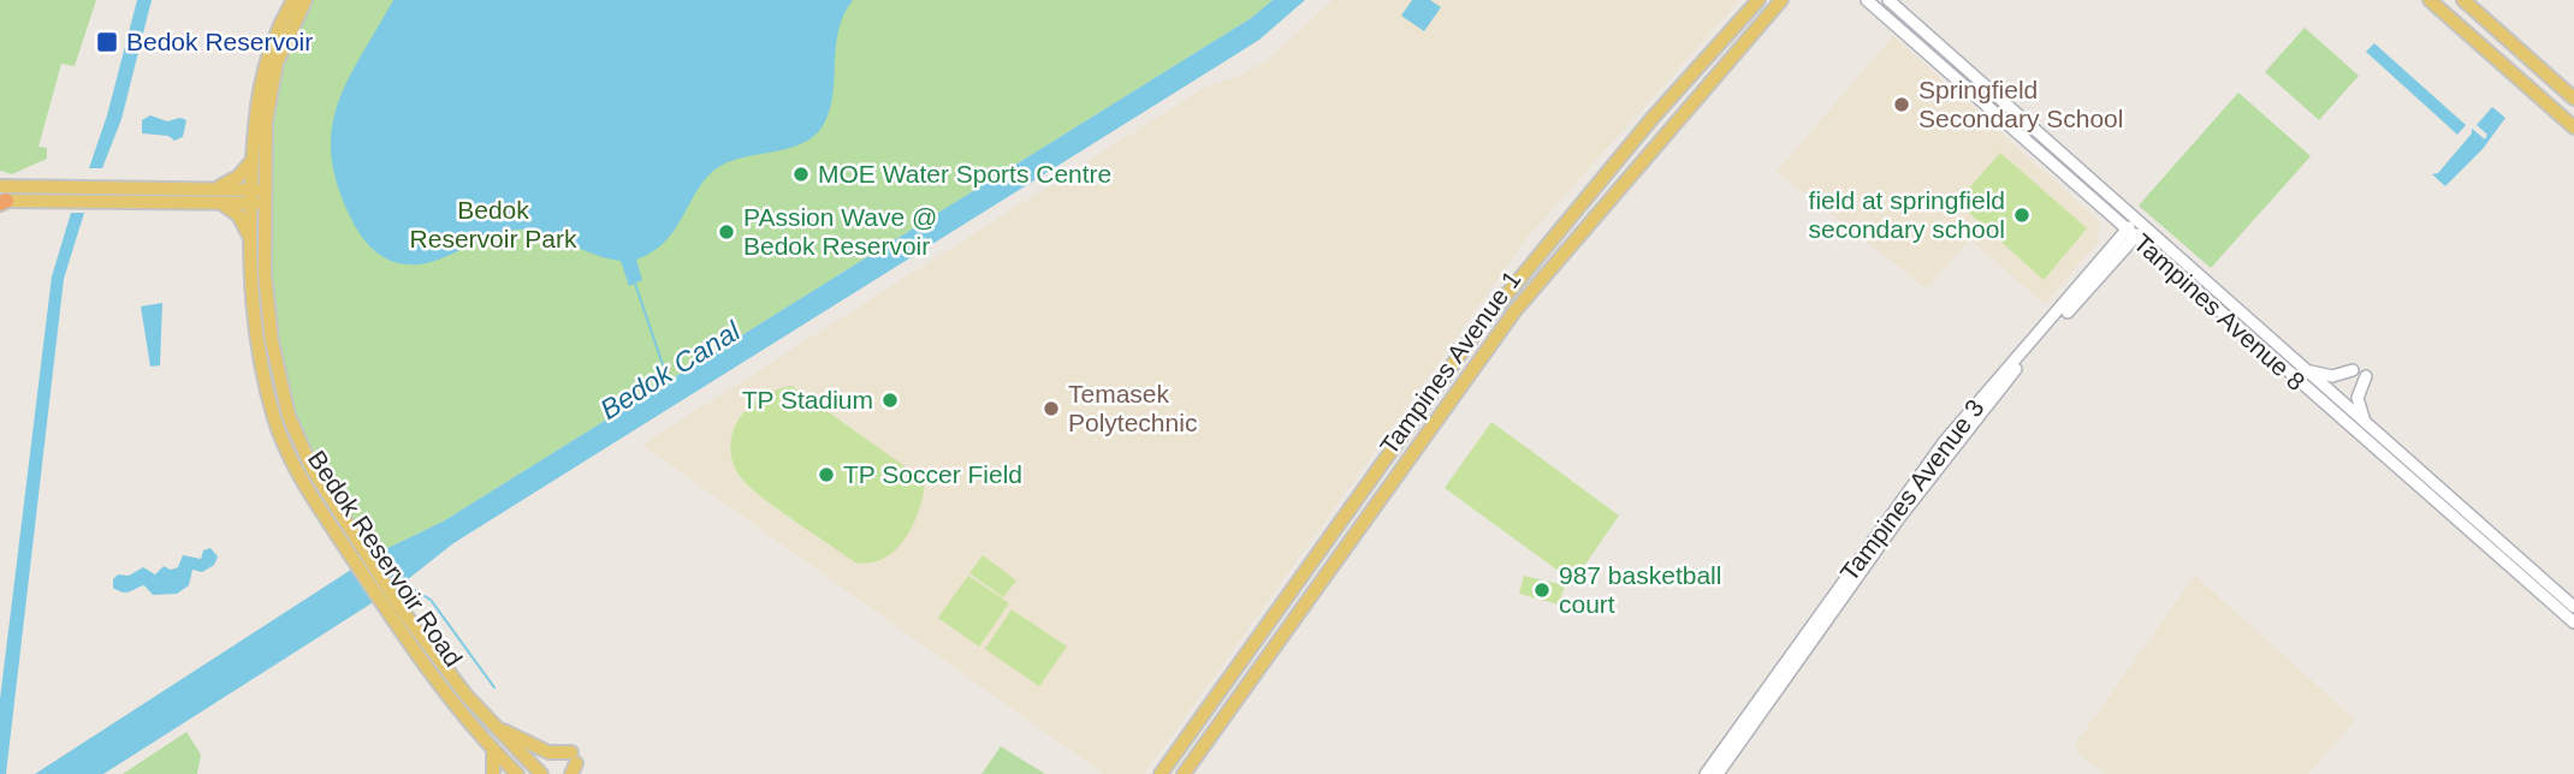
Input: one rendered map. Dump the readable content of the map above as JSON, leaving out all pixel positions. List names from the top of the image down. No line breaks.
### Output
{"streets":{"main road":["Tampines Avenue 1","Bedok Reservoir Road"],"street":["Tampines Avenue 8","Tampines Avenue 3"]},"crossings":[["Tampines Avenue 8","Tampines Avenue 3"]],"water":["Bedok Canal"],"parks":["Bedok Reservoir Park"],"places":{"transit":["Bedok Reservoir"],"other":["Springfield Secondary School","MOE Water Sports Centre","field at springfield secondary school","PAssion Wave @ Bedok Reservoir","TP Stadium","Temasek Polytechnic","TP Soccer Field","987 basketball court"]}}
